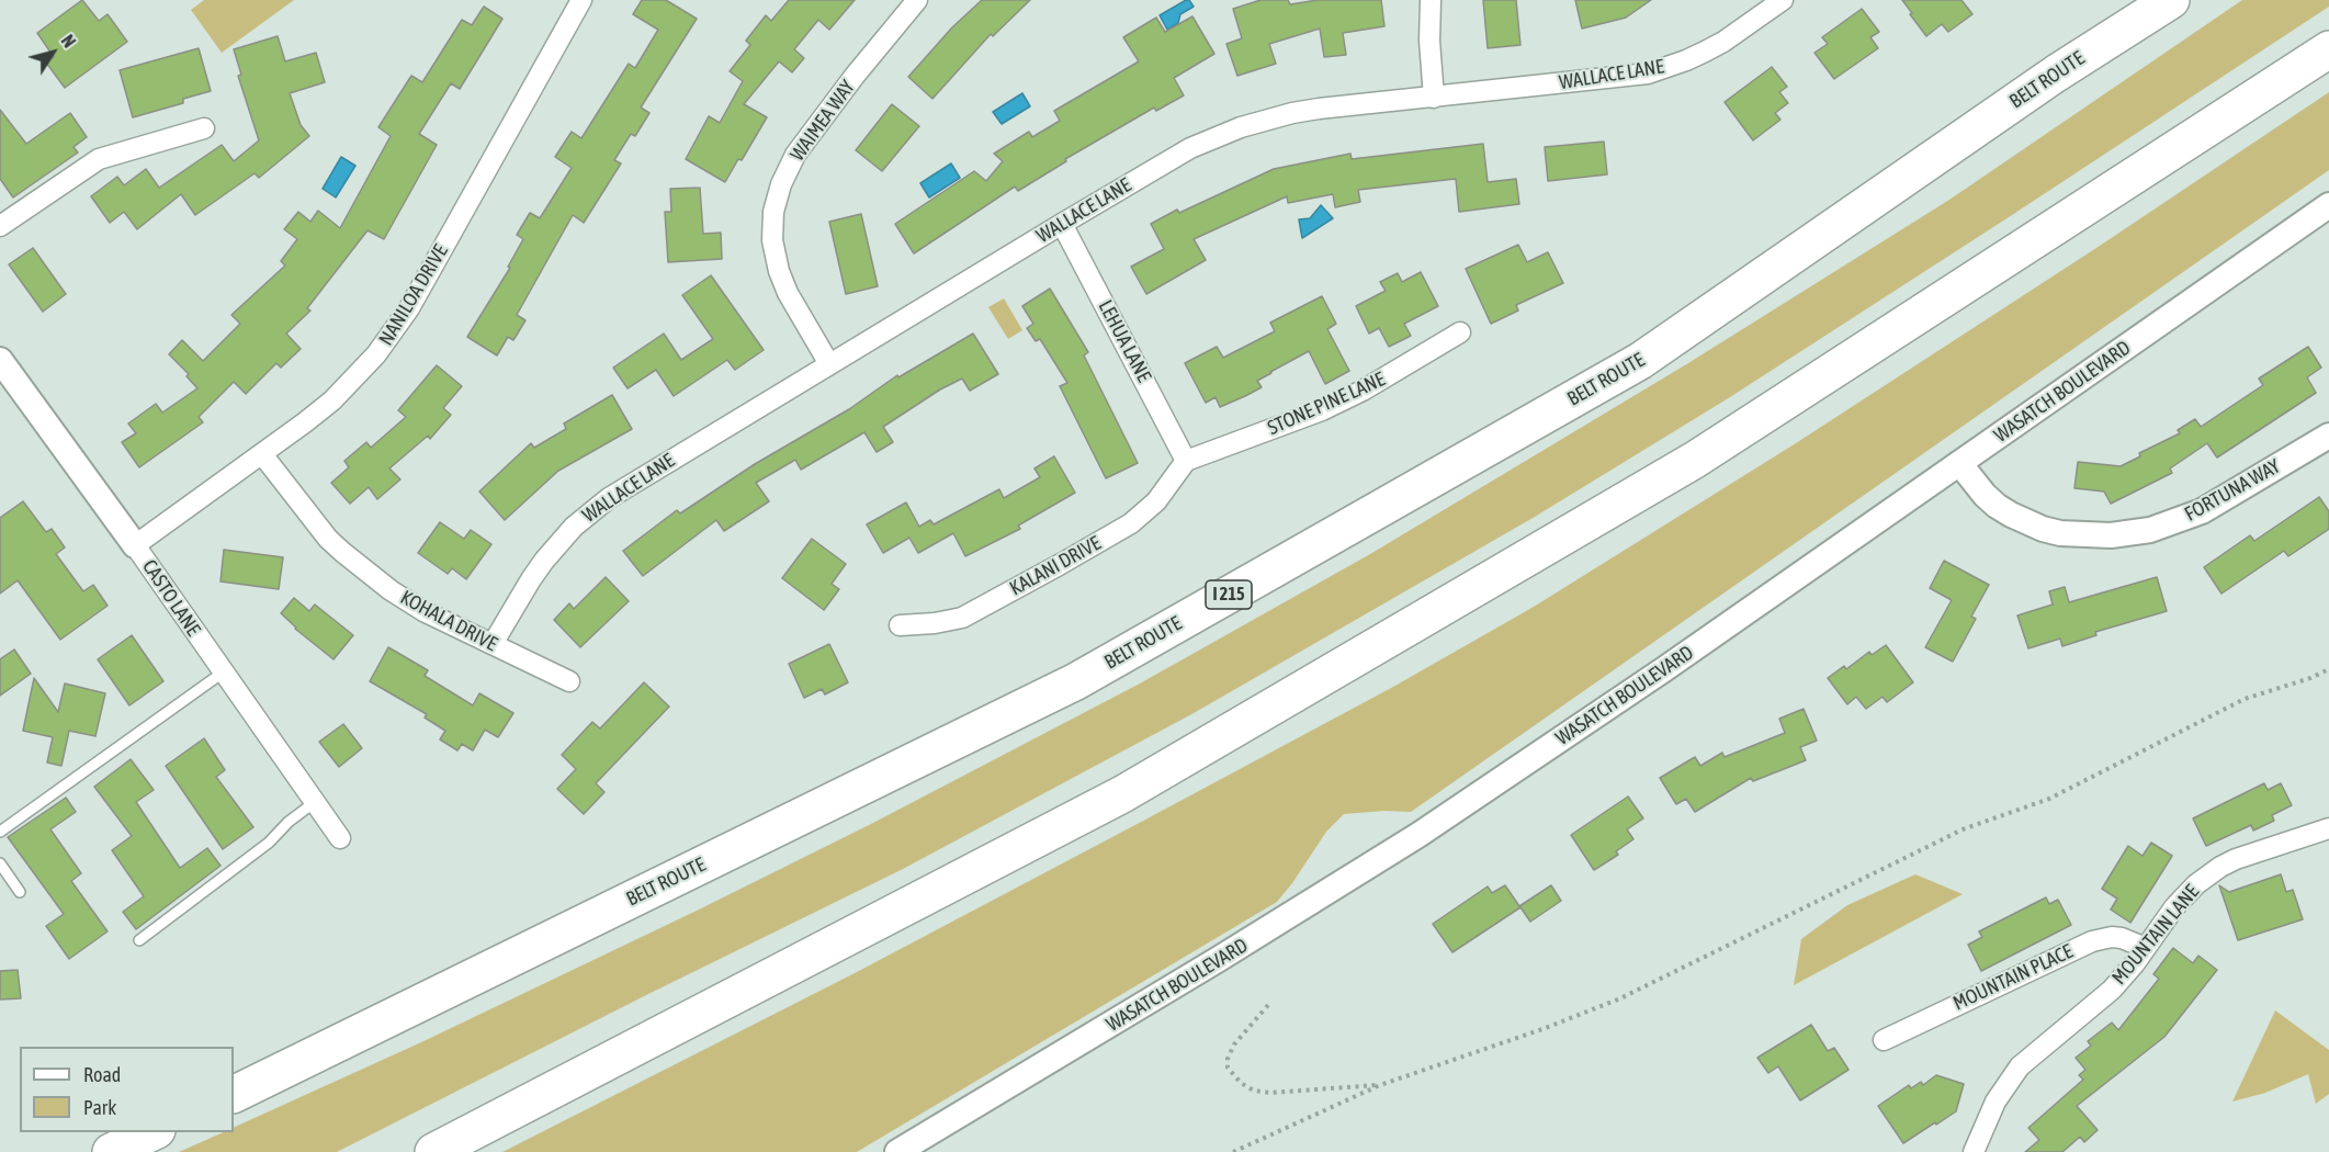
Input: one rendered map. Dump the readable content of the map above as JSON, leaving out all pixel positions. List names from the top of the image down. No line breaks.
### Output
{"streets":{"highway":["BELT ROUTE","I 215"],"street":["WALLACE LANE","WAIMEA WAY","NANILOA DRIVE","LEHUA LANE","WASATCH BOULEVARD","STONE PINE LANE","FORTUNA WAY","KALANI DRIVE","CASTO LANE","KOHALA DRIVE","MOUNTAIN LANE","MOUNTAIN PLACE"]},"crossings":[["WALLACE LANE","WAIMEA WAY"],["WALLACE LANE","LEHUA LANE"],["WALLACE LANE","KOHALA DRIVE"],["NANILOA DRIVE","CASTO LANE"],["NANILOA DRIVE","KOHALA DRIVE"],["LEHUA LANE","STONE PINE LANE"],["LEHUA LANE","KALANI DRIVE"],["WASATCH BOULEVARD","FORTUNA WAY"],["STONE PINE LANE","KALANI DRIVE"],["MOUNTAIN LANE","MOUNTAIN PLACE"]],"legend":["Road","Park"],"north":"top right"}
